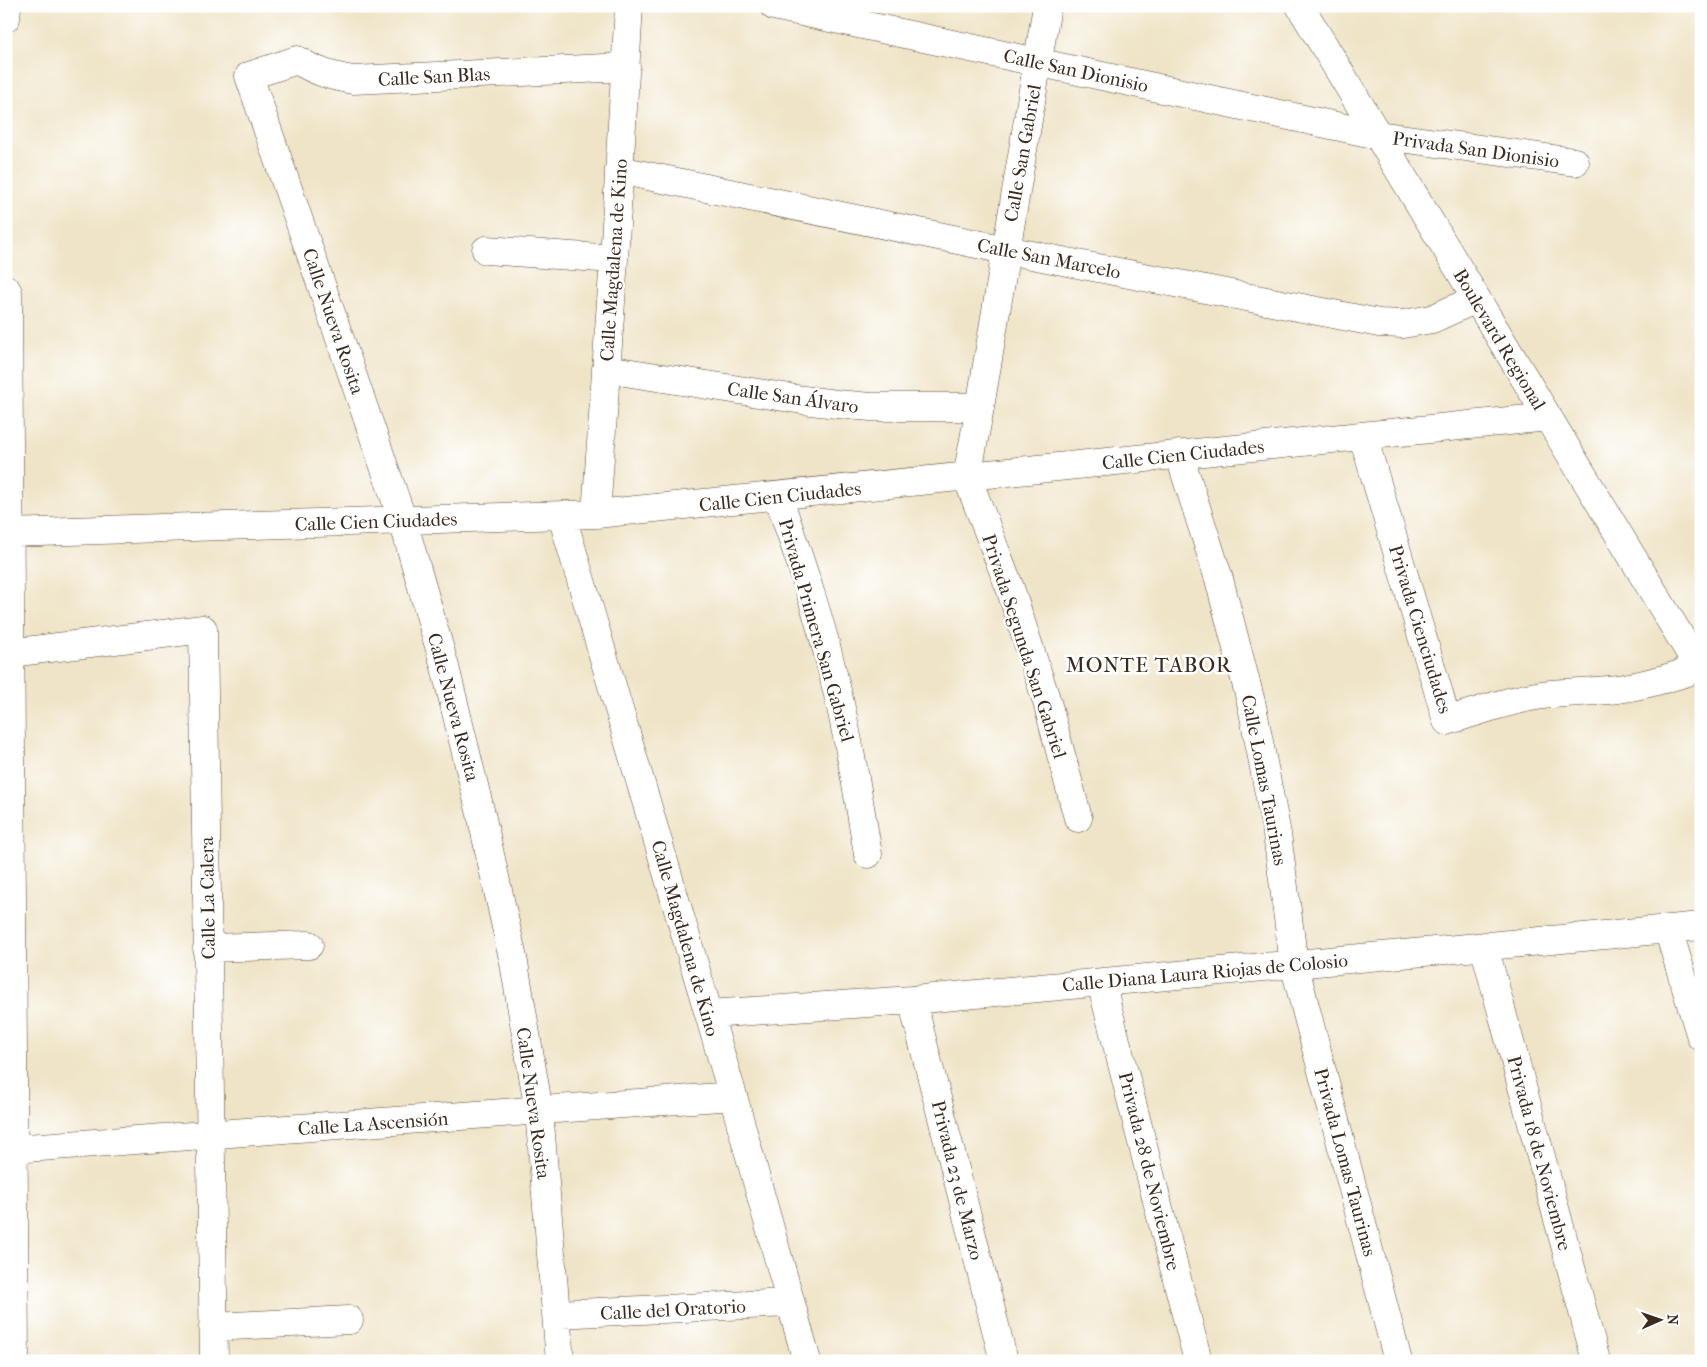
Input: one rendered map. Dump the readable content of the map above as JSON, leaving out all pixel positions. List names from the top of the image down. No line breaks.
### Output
{"streets":{"street":["Calle San Dionisio","Calle San Blas","Privada San Dionisio","Calle San Gabriel","Calle San Marcelo","Calle Magdalena de Kino","Calle Nueva Rosita","Boulevard Regional","Calle San Álvaro","Calle Cien Ciudades","Privada Cienciudades","Privada Primera San Gabriel","Privada Segunda San Gabriel","Calle Lomas Taurinas","Calle La Calera","Calle Diana Laura Riojas de Colosio","Calle La Ascensión","Privada 18 de Noviembre","Privada Lomas Taurinas","Privada 28 de Noviembre","Privada 23 de Marzo","Calle del Oratorio"]},"crossings":[["Calle San Dionisio","Privada San Dionisio"],["Calle San Dionisio","Calle San Gabriel"],["Calle San Dionisio","Boulevard Regional"],["Calle San Blas","Calle Magdalena de Kino"],["Calle San Blas","Calle Nueva Rosita"],["Privada San Dionisio","Boulevard Regional"],["Calle San Gabriel","Calle San Marcelo"],["Calle San Gabriel","Calle San Álvaro"],["Calle San Gabriel","Calle Cien Ciudades"],["Calle San Gabriel","Privada Segunda San Gabriel"],["Calle San Marcelo","Calle Magdalena de Kino"],["Calle San Marcelo","Boulevard Regional"],["Calle Magdalena de Kino","Calle San Álvaro"],["Calle Magdalena de Kino","Calle Cien Ciudades"],["Calle Magdalena de Kino","Calle Diana Laura Riojas de Colosio"],["Calle Magdalena de Kino","Calle La Ascensión"],["Calle Magdalena de Kino","Calle del Oratorio"],["Calle Nueva Rosita","Calle Cien Ciudades"],["Calle Nueva Rosita","Calle La Ascensión"],["Calle Nueva Rosita","Calle del Oratorio"],["Boulevard Regional","Calle Cien Ciudades"],["Boulevard Regional","Privada Cienciudades"],["Calle Cien Ciudades","Privada Cienciudades"],["Calle Cien Ciudades","Privada Primera San Gabriel"],["Calle Cien Ciudades","Privada Segunda San Gabriel"],["Calle Cien Ciudades","Calle Lomas Taurinas"],["Calle Lomas Taurinas","Calle Diana Laura Riojas de Colosio"],["Calle Lomas Taurinas","Privada Lomas Taurinas"],["Calle La Calera","Calle La Ascensión"],["Calle Diana Laura Riojas de Colosio","Privada 18 de Noviembre"],["Calle Diana Laura Riojas de Colosio","Privada Lomas Taurinas"],["Calle Diana Laura Riojas de Colosio","Privada 28 de Noviembre"],["Calle Diana Laura Riojas de Colosio","Privada 23 de Marzo"]],"districts":["MONTE TABOR"],"north":"right"}
